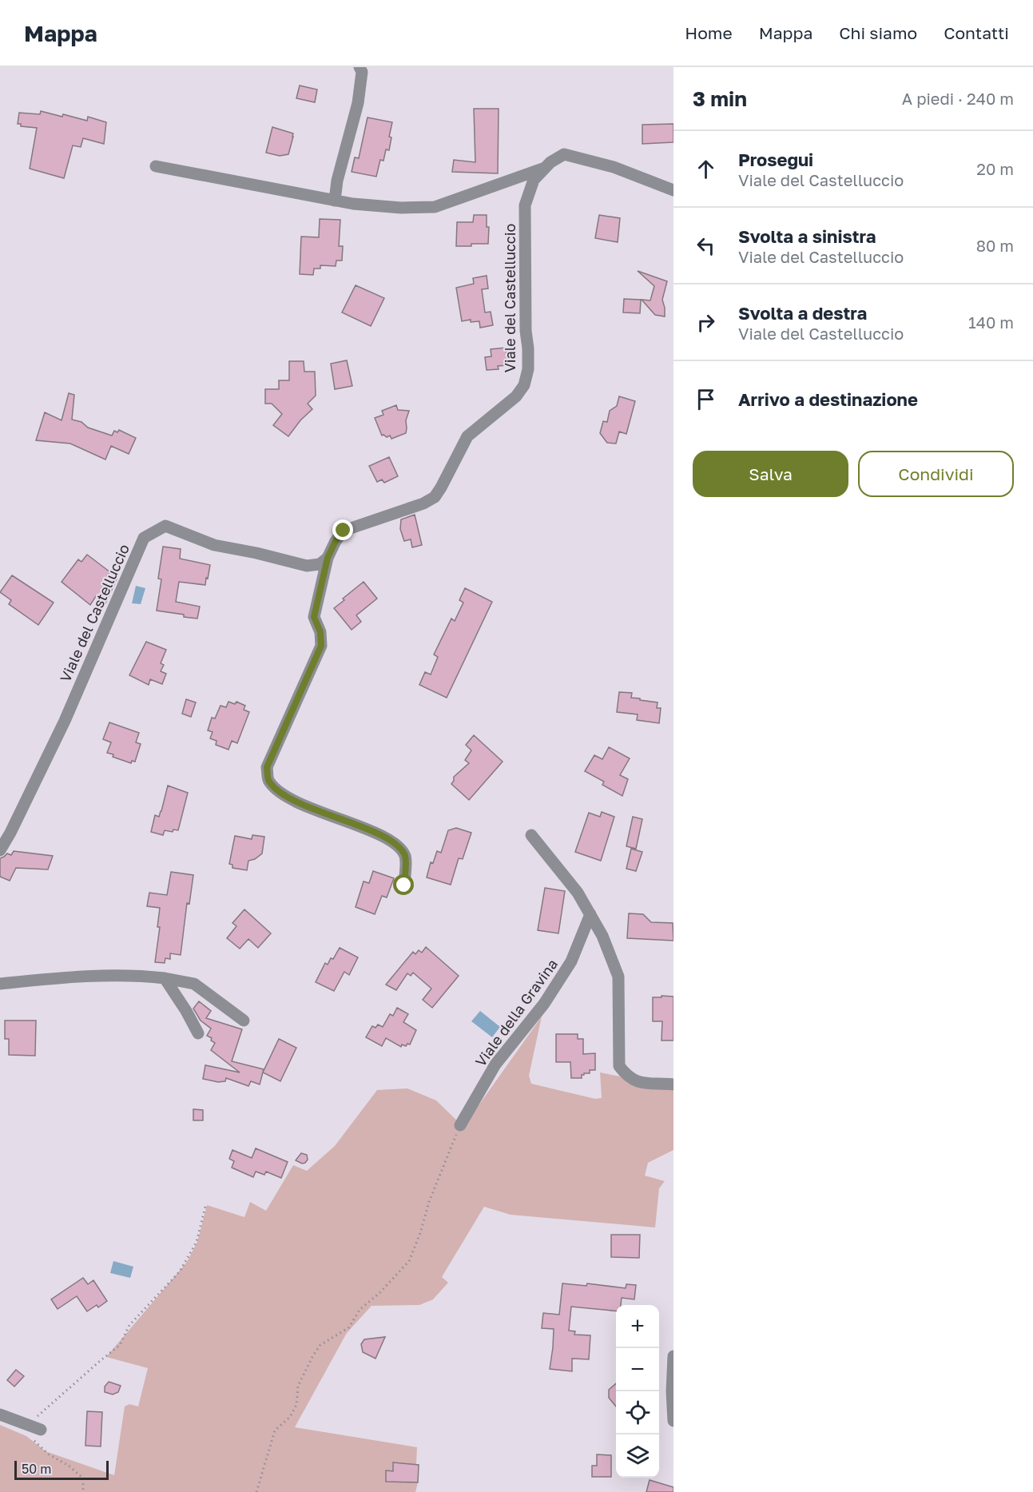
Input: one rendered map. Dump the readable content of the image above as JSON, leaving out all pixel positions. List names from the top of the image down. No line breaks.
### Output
{"streets":{"street":["Viale del Castelluccio","Viale della Gravina"]},"scale_bar":"50 m","page":{"header":"Mappa","nav":["Home","Mappa","Chi siamo","Contatti"],"heading":["3 min","A piedi · 240 m"],"list":[["Prosegui","Viale del Castelluccio","20 m"],["Svolta a sinistra","Viale del Castelluccio","80 m"],["Svolta a destra","Viale del Castelluccio","140 m"],"Arrivo a destinazione"],"buttons":["Salva","Condividi"],"map_buttons":["+","−"],"scale":"50 m"}}
